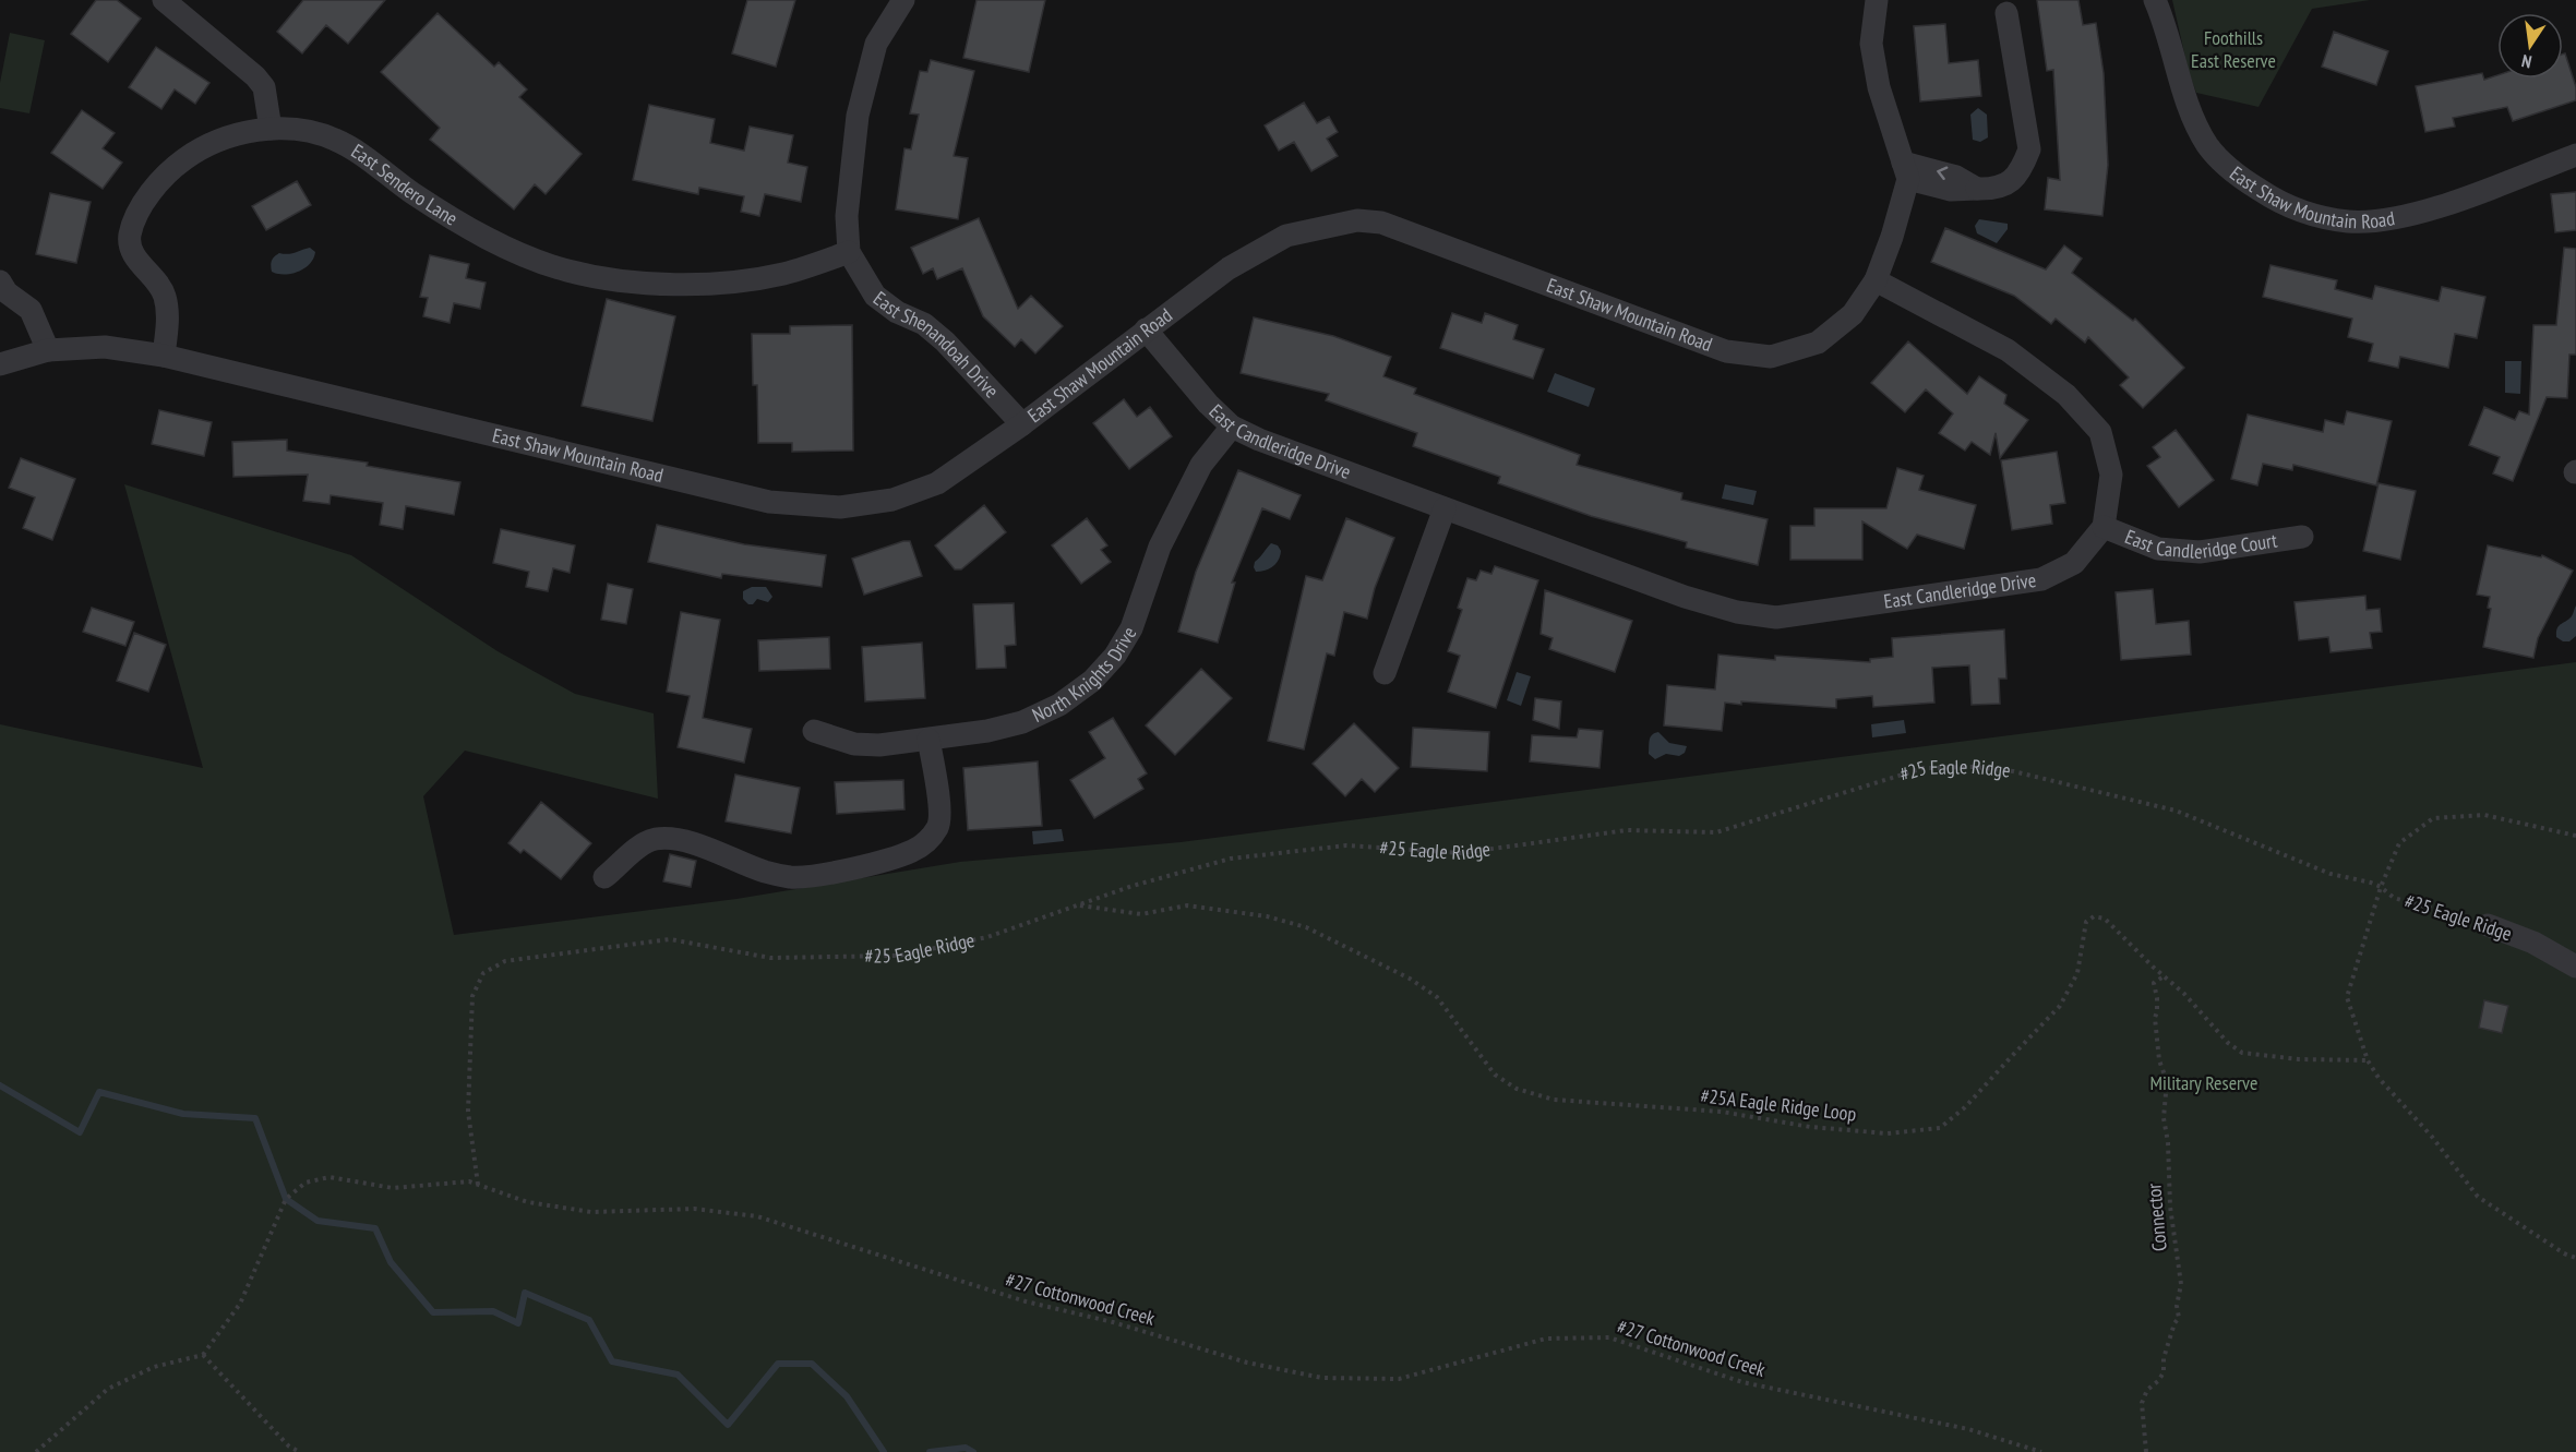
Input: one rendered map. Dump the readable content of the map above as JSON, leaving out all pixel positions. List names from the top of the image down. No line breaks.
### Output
{"streets":{"street":["East Sendero Lane","East Shaw Mountain Road","East Shenandoah Drive","East Candleridge Drive","East Candleridge Court","North Knights Drive","#25 Eagle Ridge"],"path":["#25A Eagle Ridge Loop","Connector","#27 Cottonwood Creek"]},"crossings":[["East Sendero Lane","East Shaw Mountain Road"],["East Sendero Lane","East Shenandoah Drive"],["East Shaw Mountain Road","East Shenandoah Drive"],["East Shaw Mountain Road","East Candleridge Drive"],["East Candleridge Drive","East Candleridge Court"],["East Candleridge Drive","North Knights Drive"],["#25 Eagle Ridge","#25A Eagle Ridge Loop"],["#25 Eagle Ridge","#27 Cottonwood Creek"],["#25A Eagle Ridge Loop","Connector"]],"parks":["Foothills East Reserve","Military Reserve"],"north":"bottom"}
